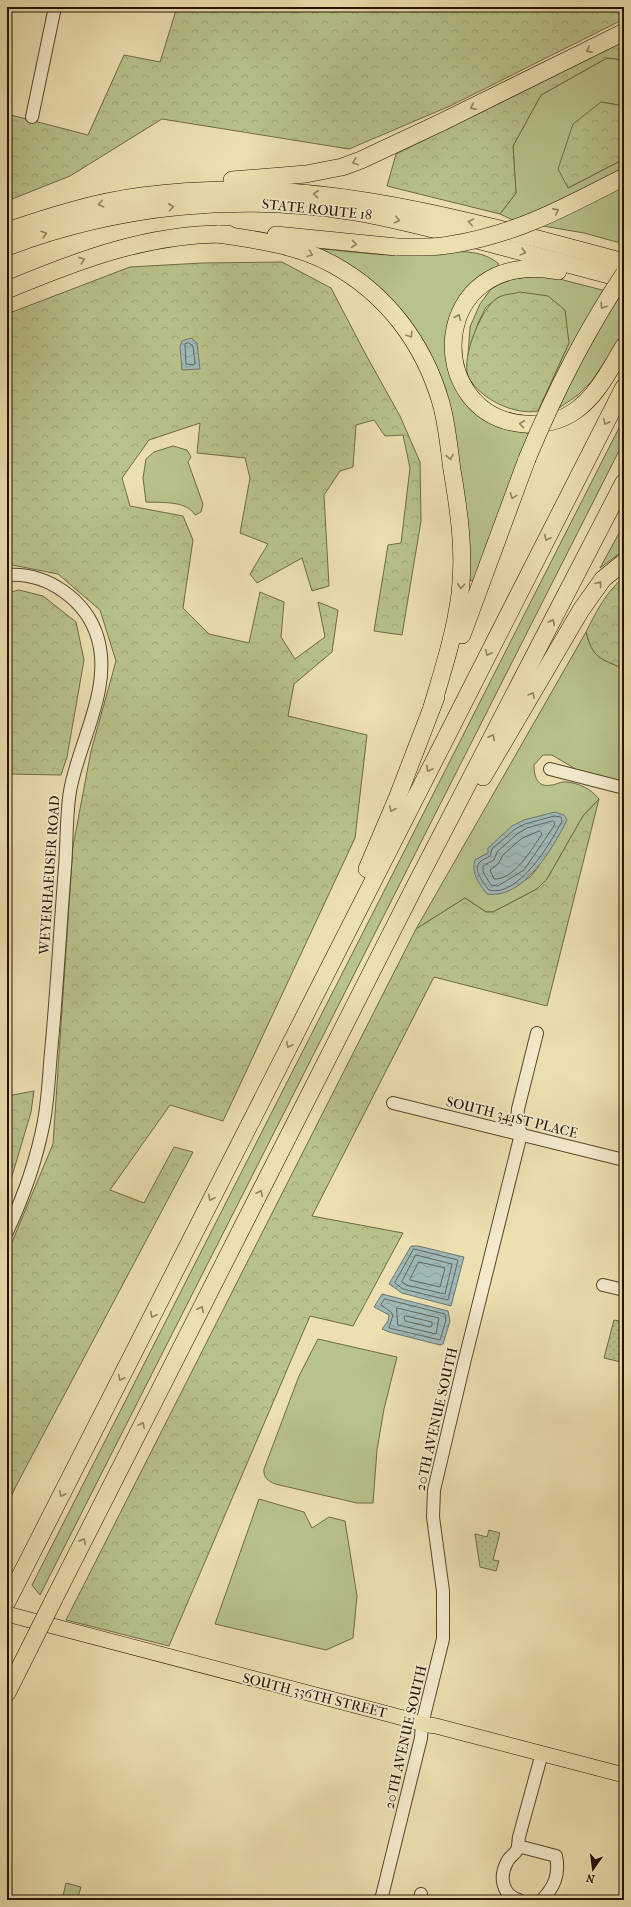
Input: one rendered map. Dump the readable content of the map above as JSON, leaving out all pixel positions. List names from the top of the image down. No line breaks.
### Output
{"streets":{"highway":["STATE ROUTE 18"],"main road":["SOUTH 336TH STREET"],"street":["WEYERHAEUSER ROAD","SOUTH 341ST PLACE","20TH AVENUE SOUTH"]},"crossings":[["SOUTH 341ST PLACE","20TH AVENUE SOUTH"],["20TH AVENUE SOUTH","SOUTH 336TH STREET"]],"north":"bottom"}
